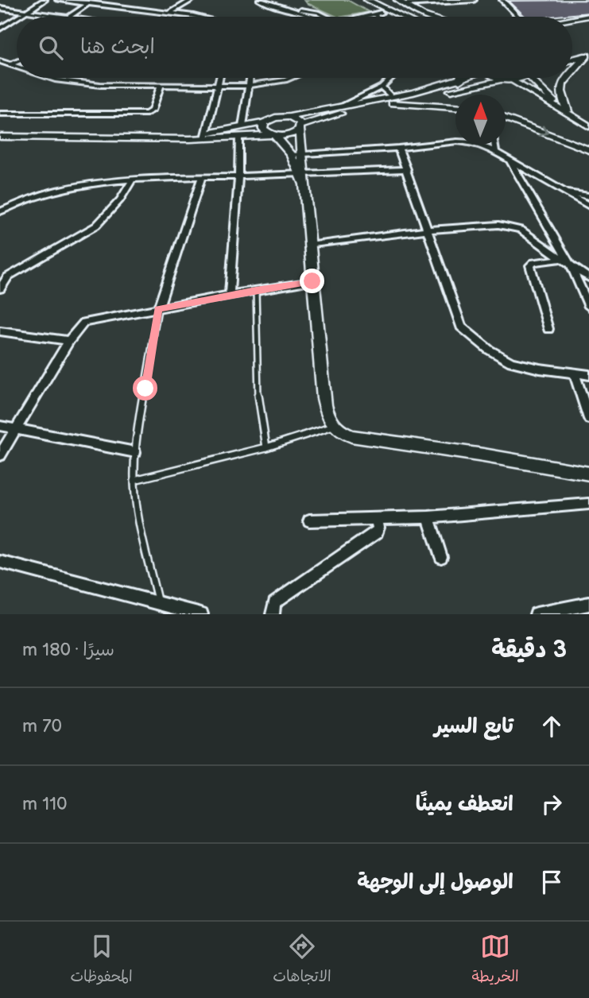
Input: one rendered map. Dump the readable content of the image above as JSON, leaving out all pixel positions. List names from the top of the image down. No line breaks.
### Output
{"north":"top","page":{"search":"ابحث هنا","heading":["3 دقيقة","سيرًا · 180 m"],"list":[["تابع السير","70 m"],["انعطف يمينًا","110 m"],"الوصول إلى الوجهة"],"nav":["الخريطة","الاتجاهات","المحفوظات"]}}
